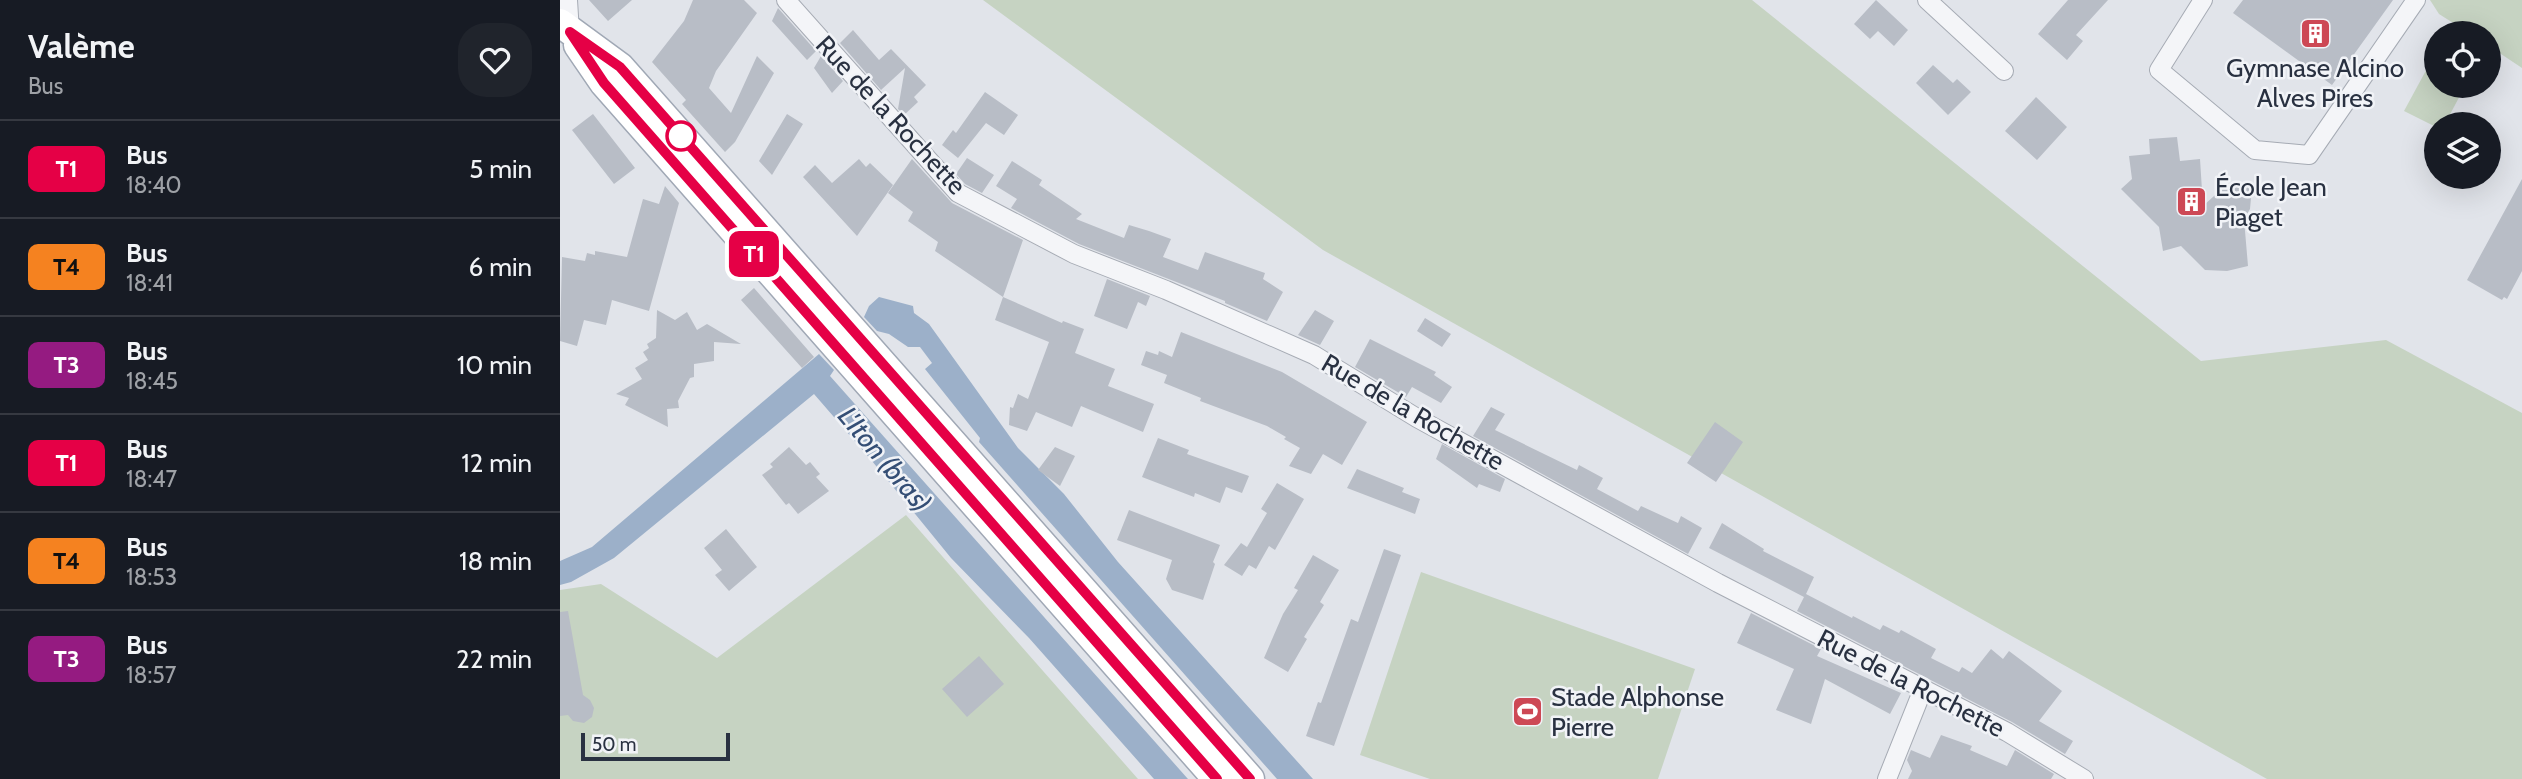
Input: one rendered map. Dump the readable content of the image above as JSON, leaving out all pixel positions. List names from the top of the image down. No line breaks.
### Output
{"streets":{"street":["Rue de la Rochette"]},"water":["L'Iton (bras)"],"places":{"building":["Gymnase Alcino Alves Pires","École Jean Piaget"],"sports":["Stade Alphonse Pierre"]},"lines":["bus line T1"],"scale_bar":"50 m","page":{"heading":["Valème","Bus"],"on_map":"T1","list":[{"mark":"T1","name":"Bus","note":"18:40","value":"5 min"},{"mark":"T4","name":"Bus","note":"18:41","value":"6 min"},{"mark":"T3","name":"Bus","note":"18:45","value":"10 min"},{"mark":"T1","name":"Bus","note":"18:47","value":"12 min"},{"mark":"T4","name":"Bus","note":"18:53","value":"18 min"},{"mark":"T3","name":"Bus","note":"18:57","value":"22 min"}],"scale":"50 m"}}
